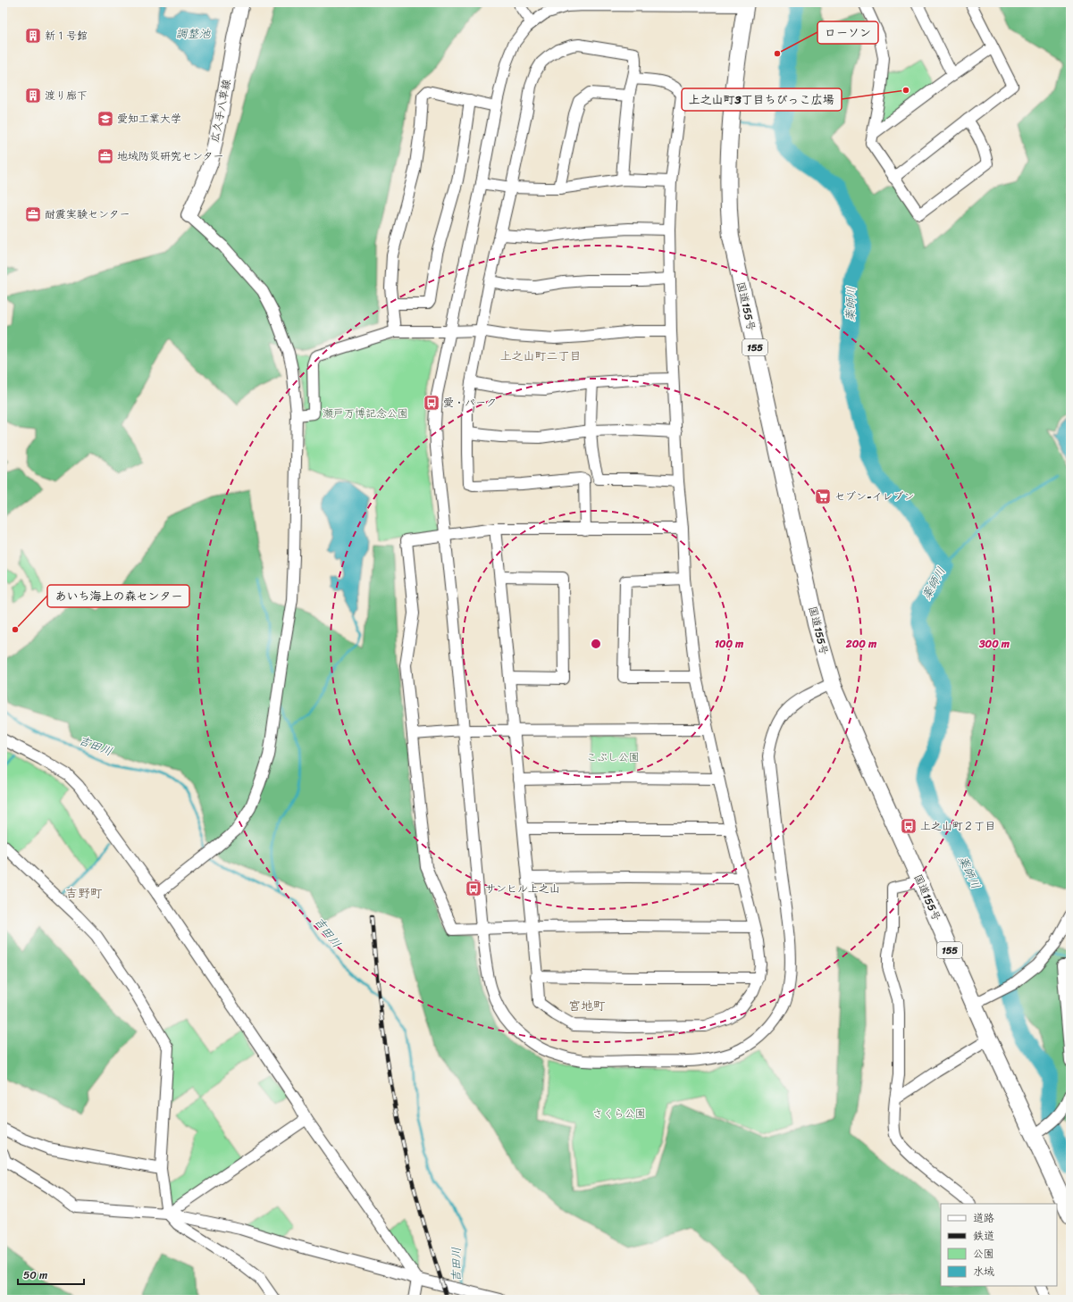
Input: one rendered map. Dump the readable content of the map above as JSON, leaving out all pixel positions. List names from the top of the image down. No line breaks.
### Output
{"streets":{"highway":["国道155号","155"],"main road":["広久手八草線"]},"districts":["上之山町二丁目","吉野町","宮地町"],"water":["調整池","薬師川","吉田川"],"parks":["瀬戸万博記念公園","こぶし公園","さくら公園"],"places":{"building":["新１号館","渡り廊下"],"other":["ローソン","上之山町3丁目ちびっこ広場","あいち海上の森センター"],"school or university":["愛知工業大学"],"office":["地域防災研究センター","耐震実験センター"],"bus stop":["愛・パーク","上之山町２丁目","サンヒル上之山"],"supermarket":["セブン-イレブン"]},"legend":["道路","鉄道","公園","水域"],"scale_bar":"50 m","rings":["100 m","200 m","300 m"]}
